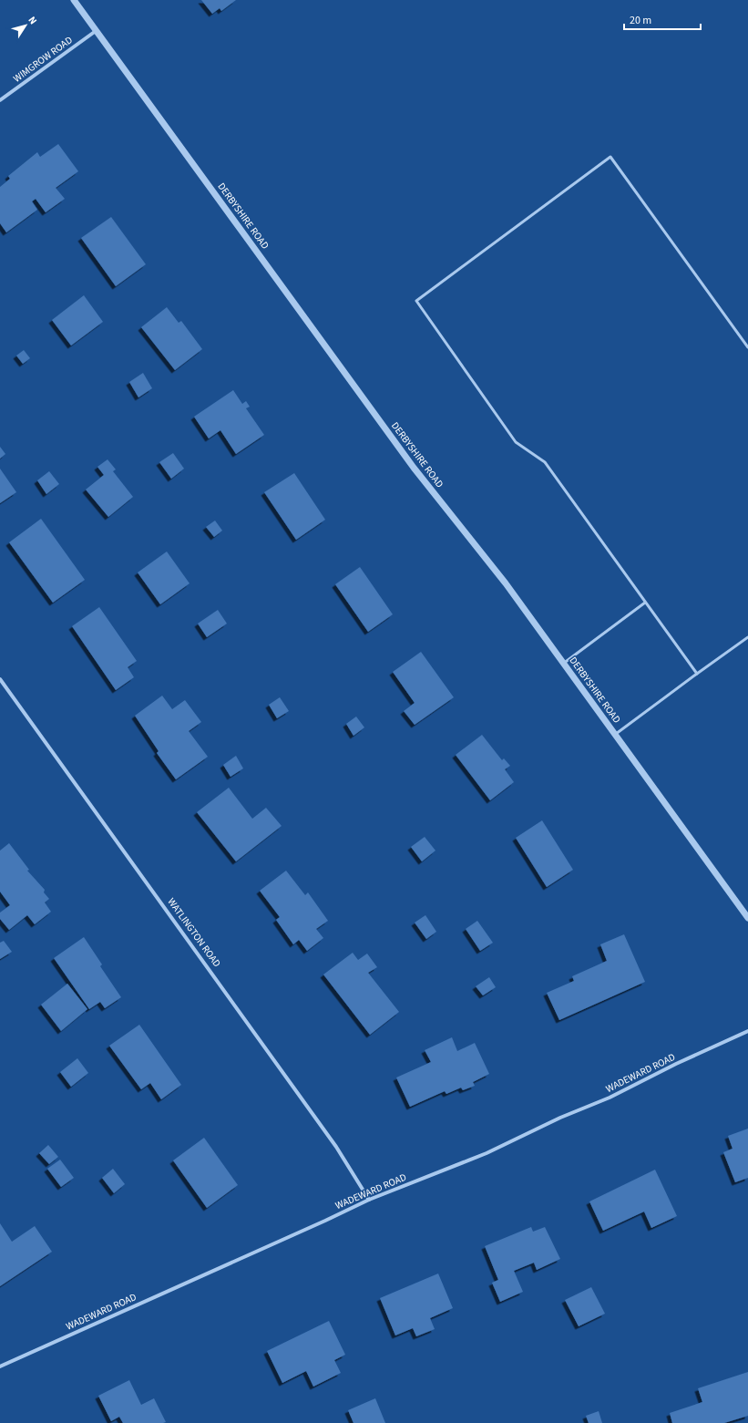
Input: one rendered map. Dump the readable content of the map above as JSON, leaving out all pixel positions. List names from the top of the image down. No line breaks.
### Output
{"streets":{"street":["WIMGROW ROAD","DERBYSHIRE ROAD","WATLINGTON ROAD","WADEWARD ROAD"]},"crossings":[["WIMGROW ROAD","DERBYSHIRE ROAD"],["WATLINGTON ROAD","WADEWARD ROAD"]],"scale_bar":"20 m","north":"top right"}
